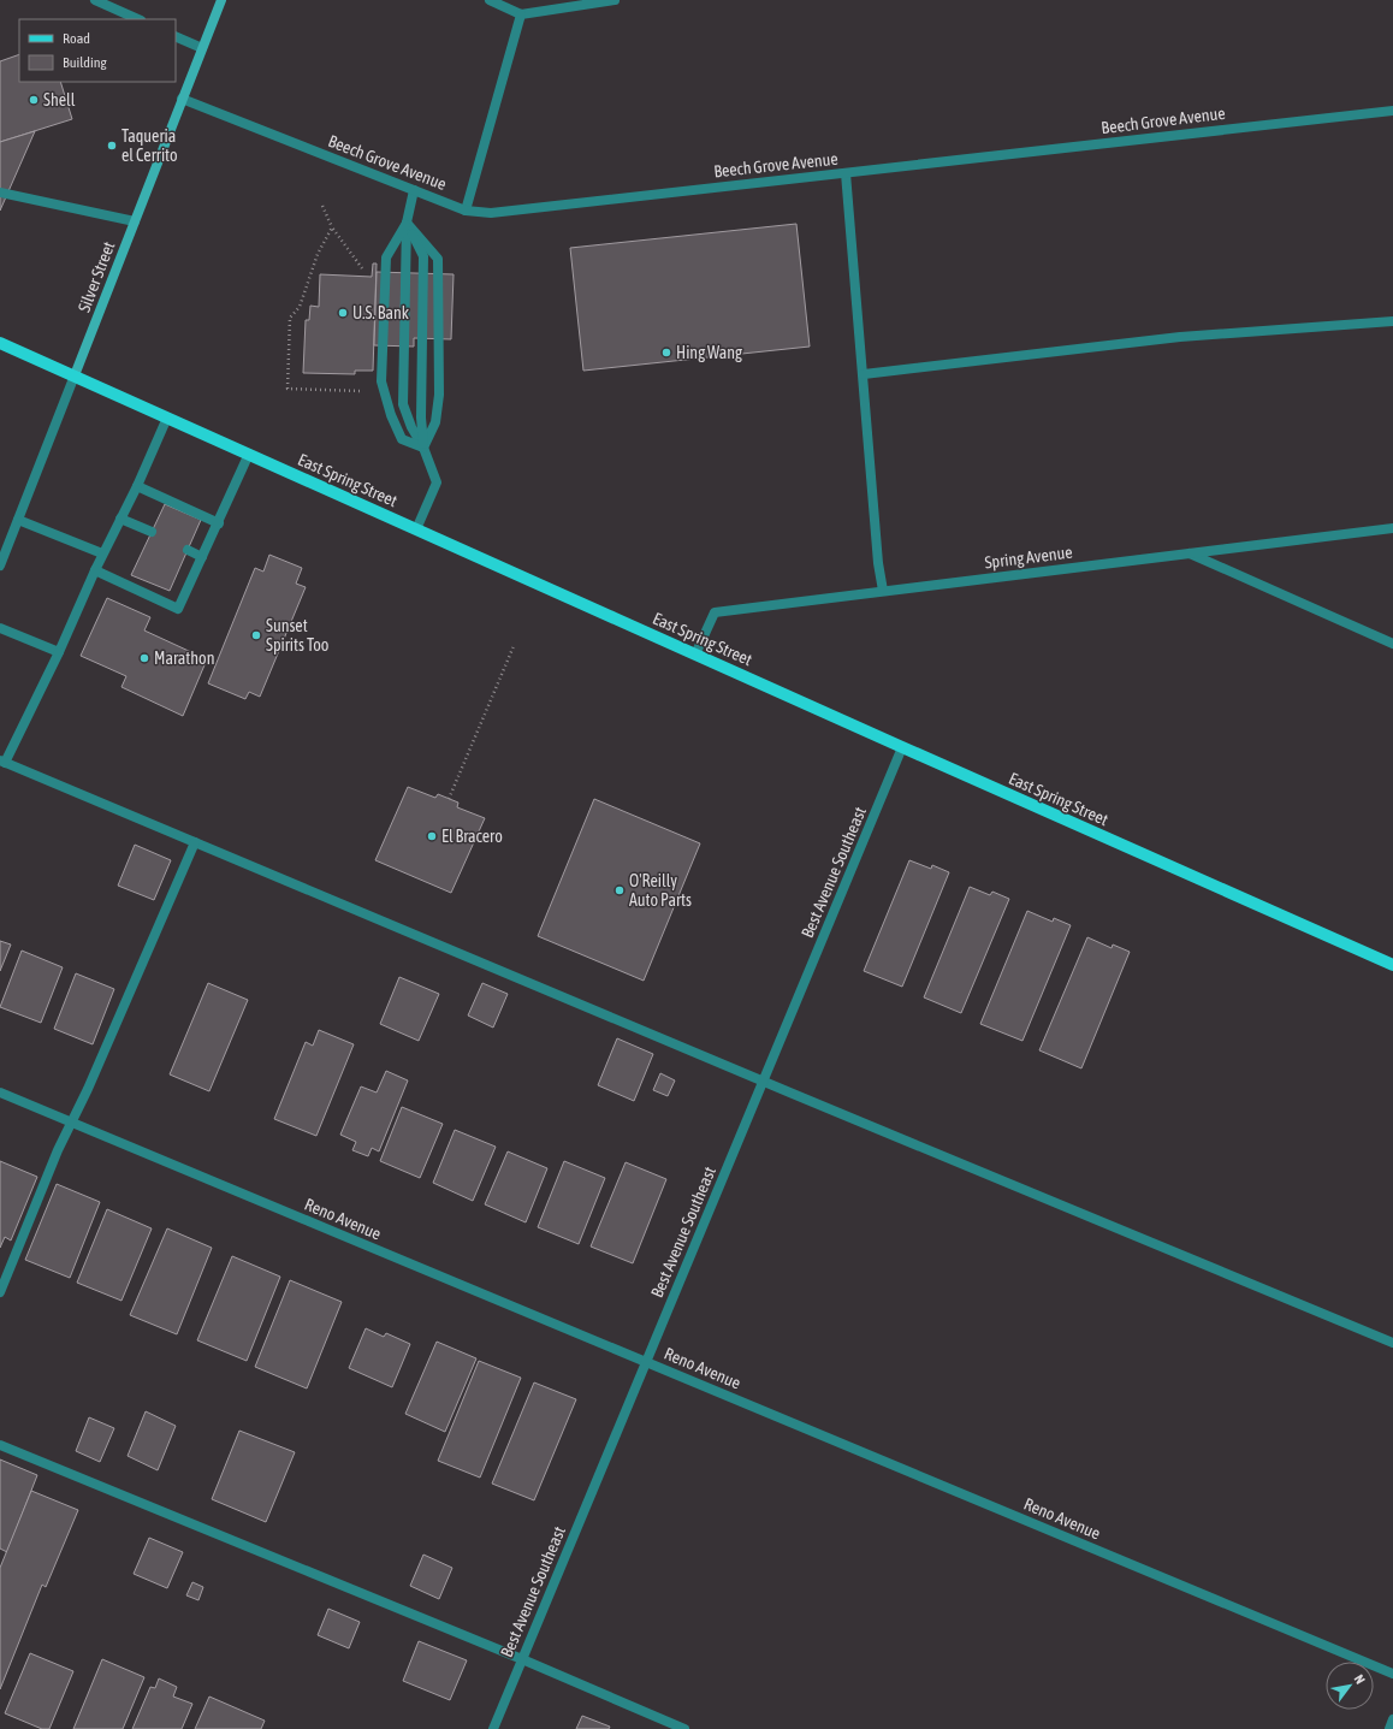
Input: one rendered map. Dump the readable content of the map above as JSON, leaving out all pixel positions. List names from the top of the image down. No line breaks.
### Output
{"streets":{"main road":["Silver Street","East Spring Street"],"street":["Beech Grove Avenue","Spring Avenue","Best Avenue Southeast","Reno Avenue"]},"crossings":[["Beech Grove Avenue","Silver Street"],["Silver Street","East Spring Street"],["East Spring Street","Spring Avenue"],["East Spring Street","Best Avenue Southeast"],["Best Avenue Southeast","Reno Avenue"]],"places":["Shell","Taqueria el Cerrito","U.S. Bank","Hing Wang","Sunset Spirits Too","Marathon","El Bracero","O'Reilly Auto Parts"],"legend":["Road","Building"],"north":"top right"}
